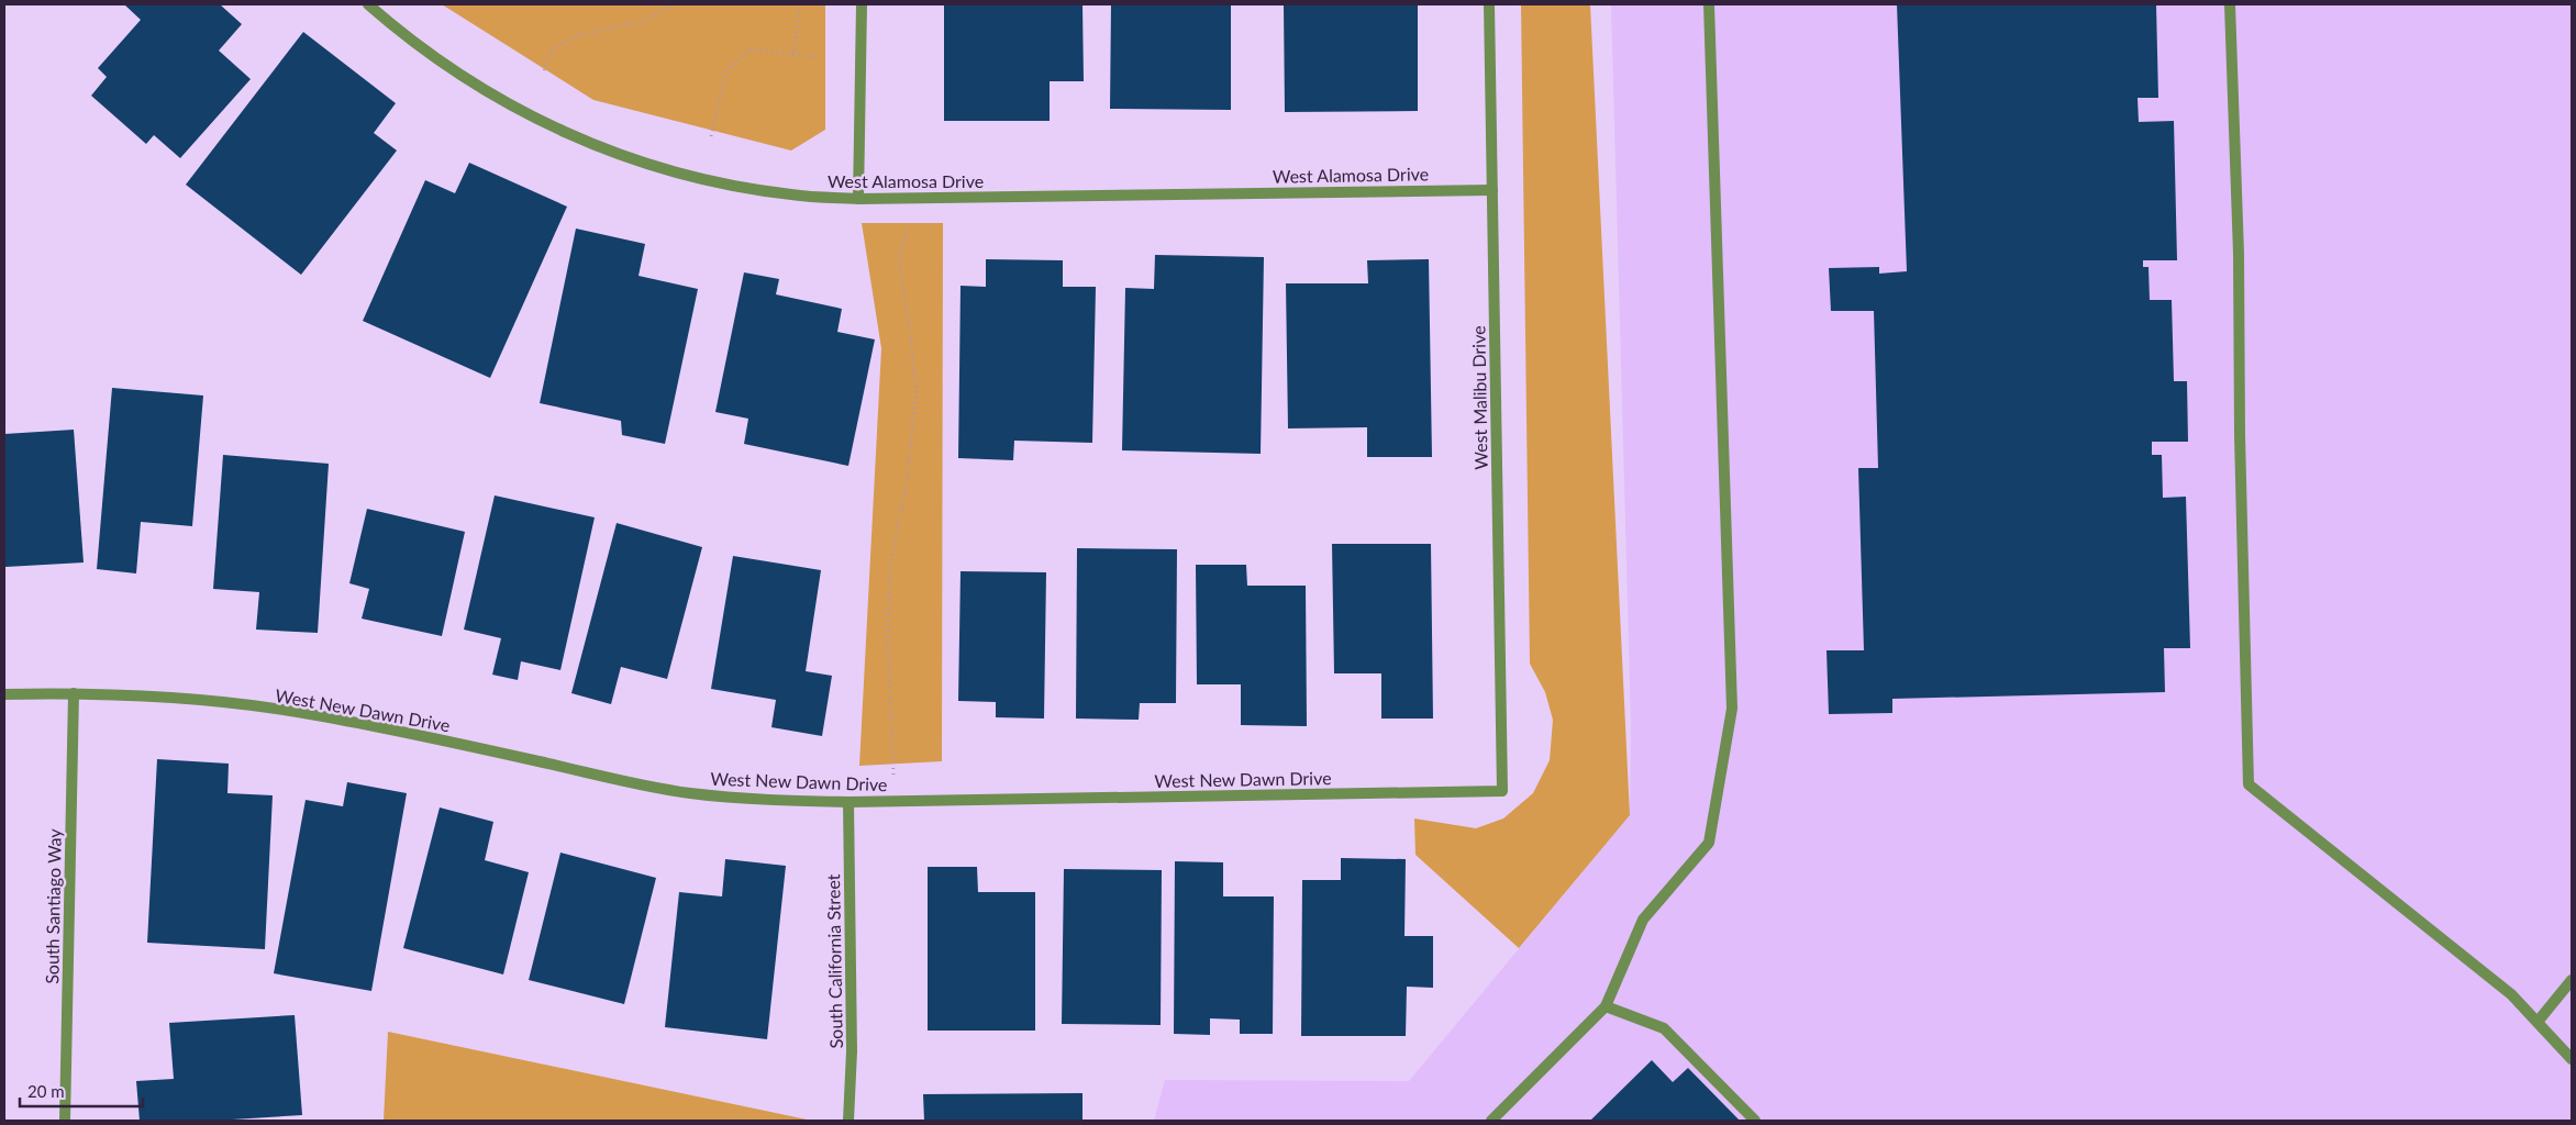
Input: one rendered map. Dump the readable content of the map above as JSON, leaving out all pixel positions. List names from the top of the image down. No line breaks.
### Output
{"streets":{"street":["West Alamosa Drive","West Malibu Drive","West New Dawn Drive","South Santiago Way","South California Street"]},"crossings":[["West Alamosa Drive","West Malibu Drive"],["West Malibu Drive","West New Dawn Drive"],["West New Dawn Drive","South Santiago Way"],["West New Dawn Drive","South California Street"]],"scale_bar":"20 m"}
